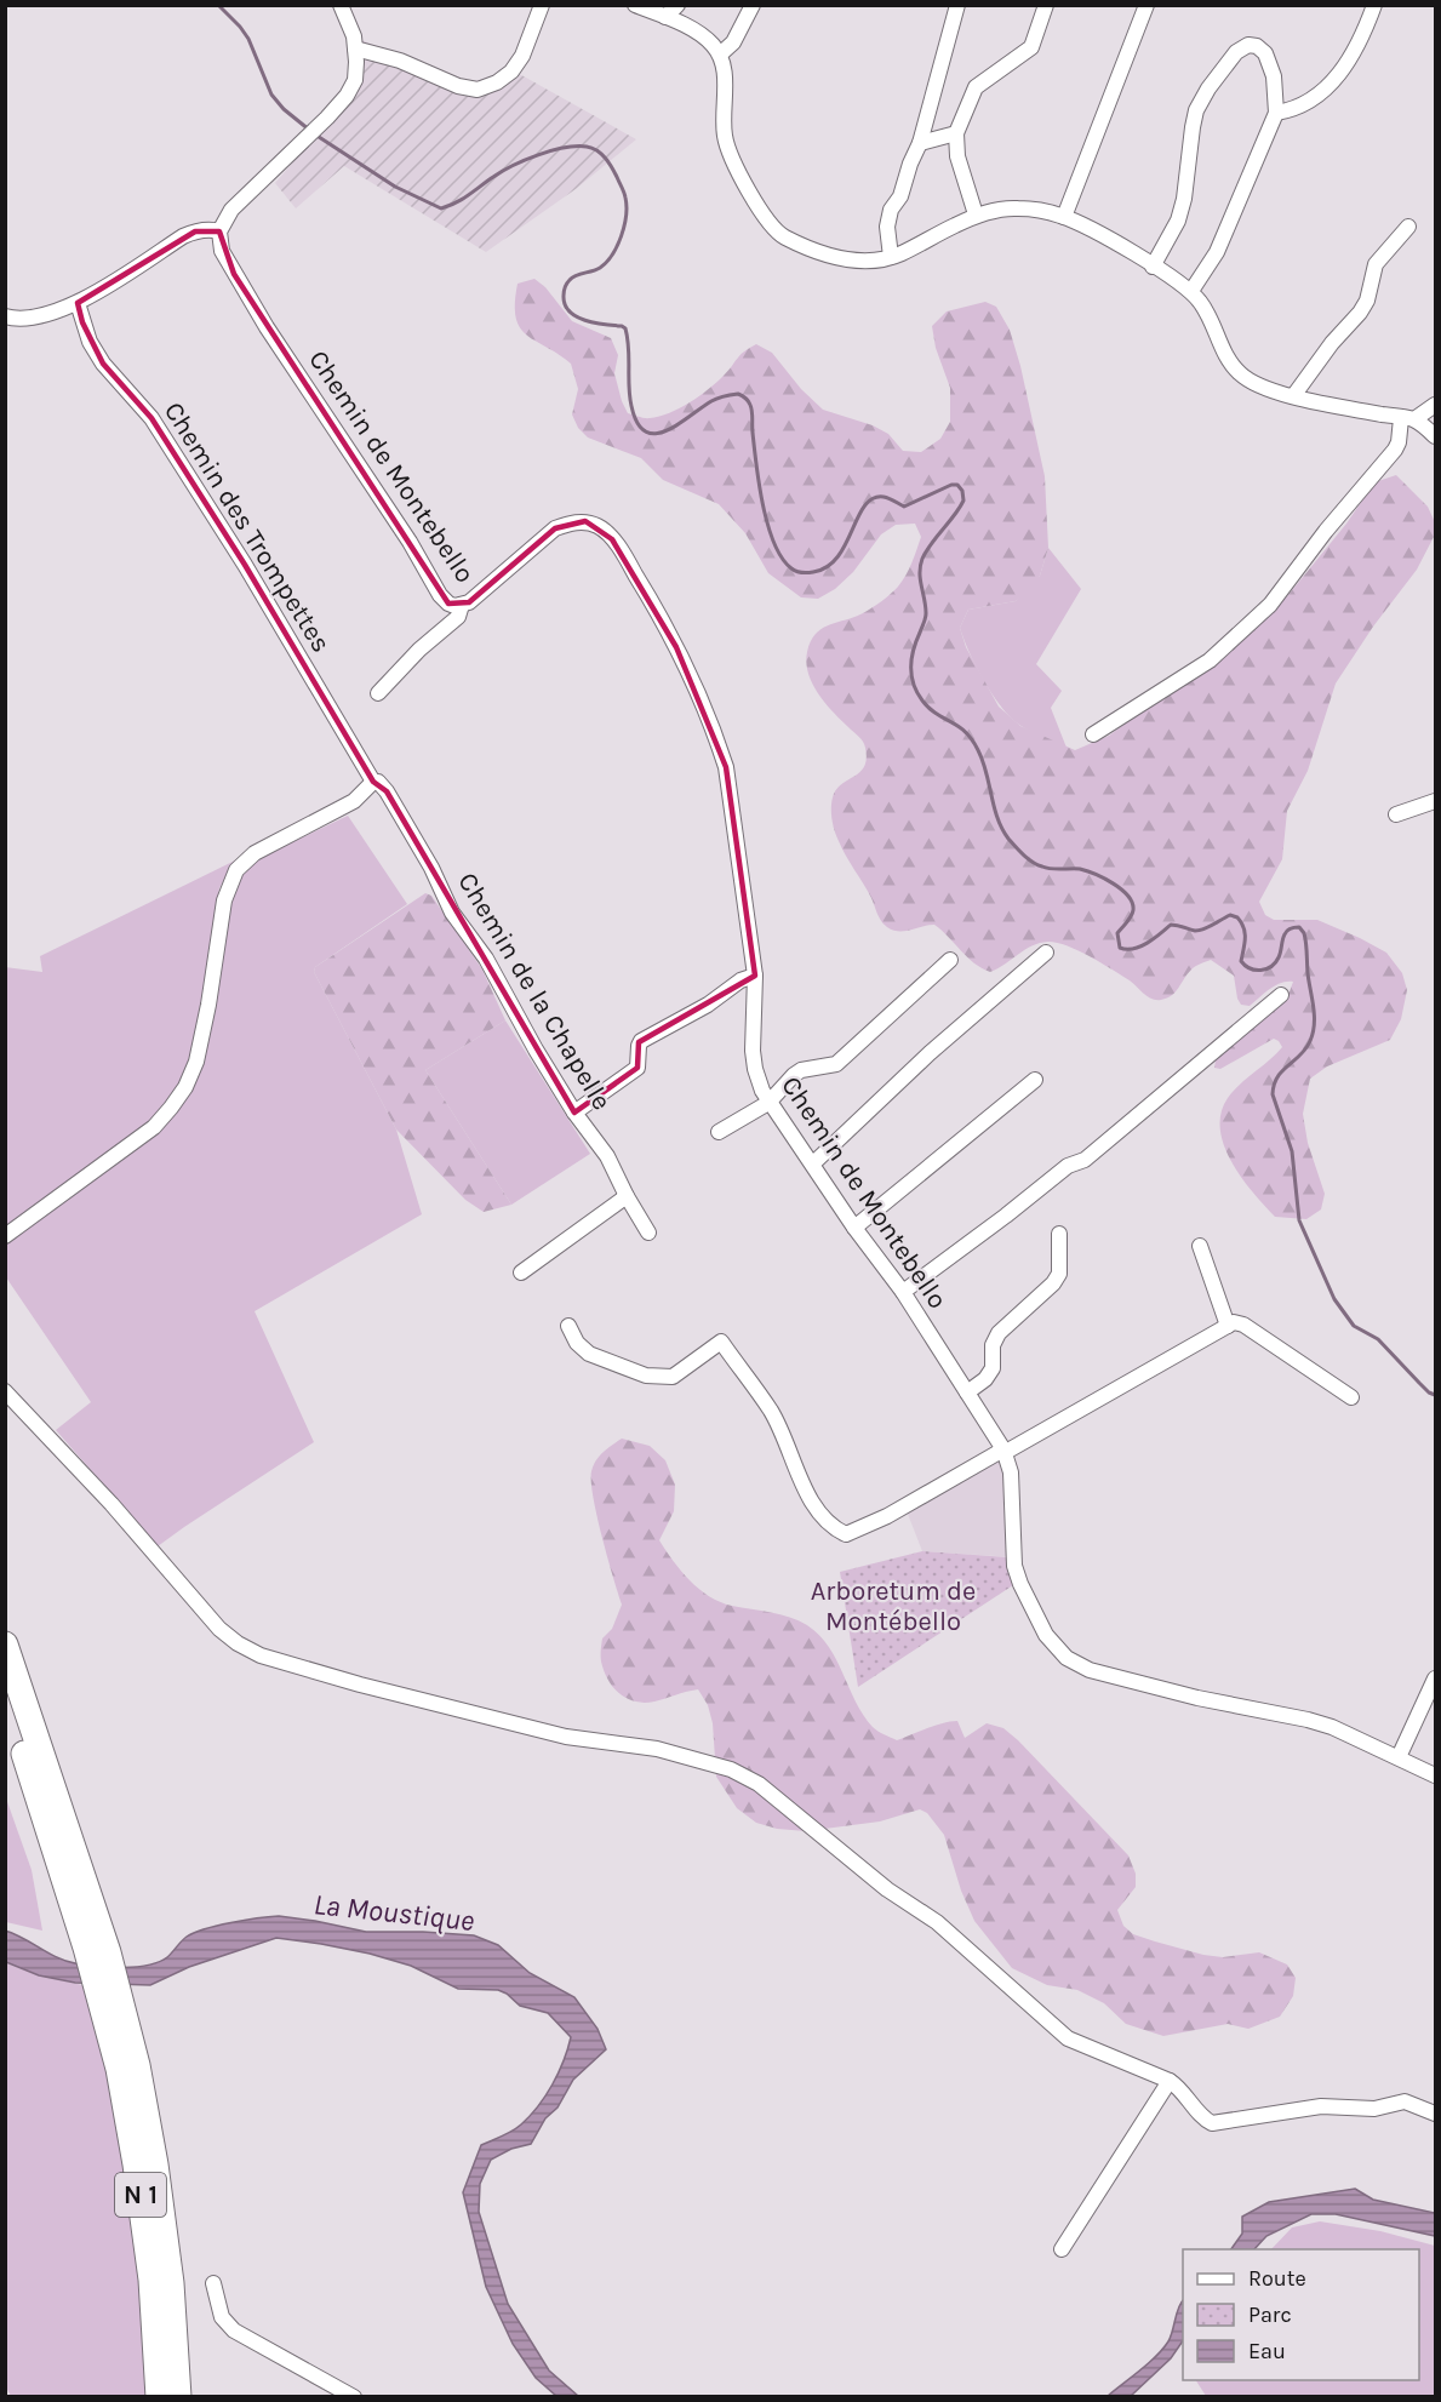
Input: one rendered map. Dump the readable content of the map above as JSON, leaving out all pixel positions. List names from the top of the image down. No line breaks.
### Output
{"streets":{"highway":["N 1"],"street":["Chemin de Montebello","Chemin des Trompettes","Chemin de la Chapelle"]},"crossings":[["Chemin des Trompettes","Chemin de la Chapelle"]],"water":["La Moustique"],"parks":["Arboretum de Montébello"],"legend":["Route","Parc","Eau"]}
